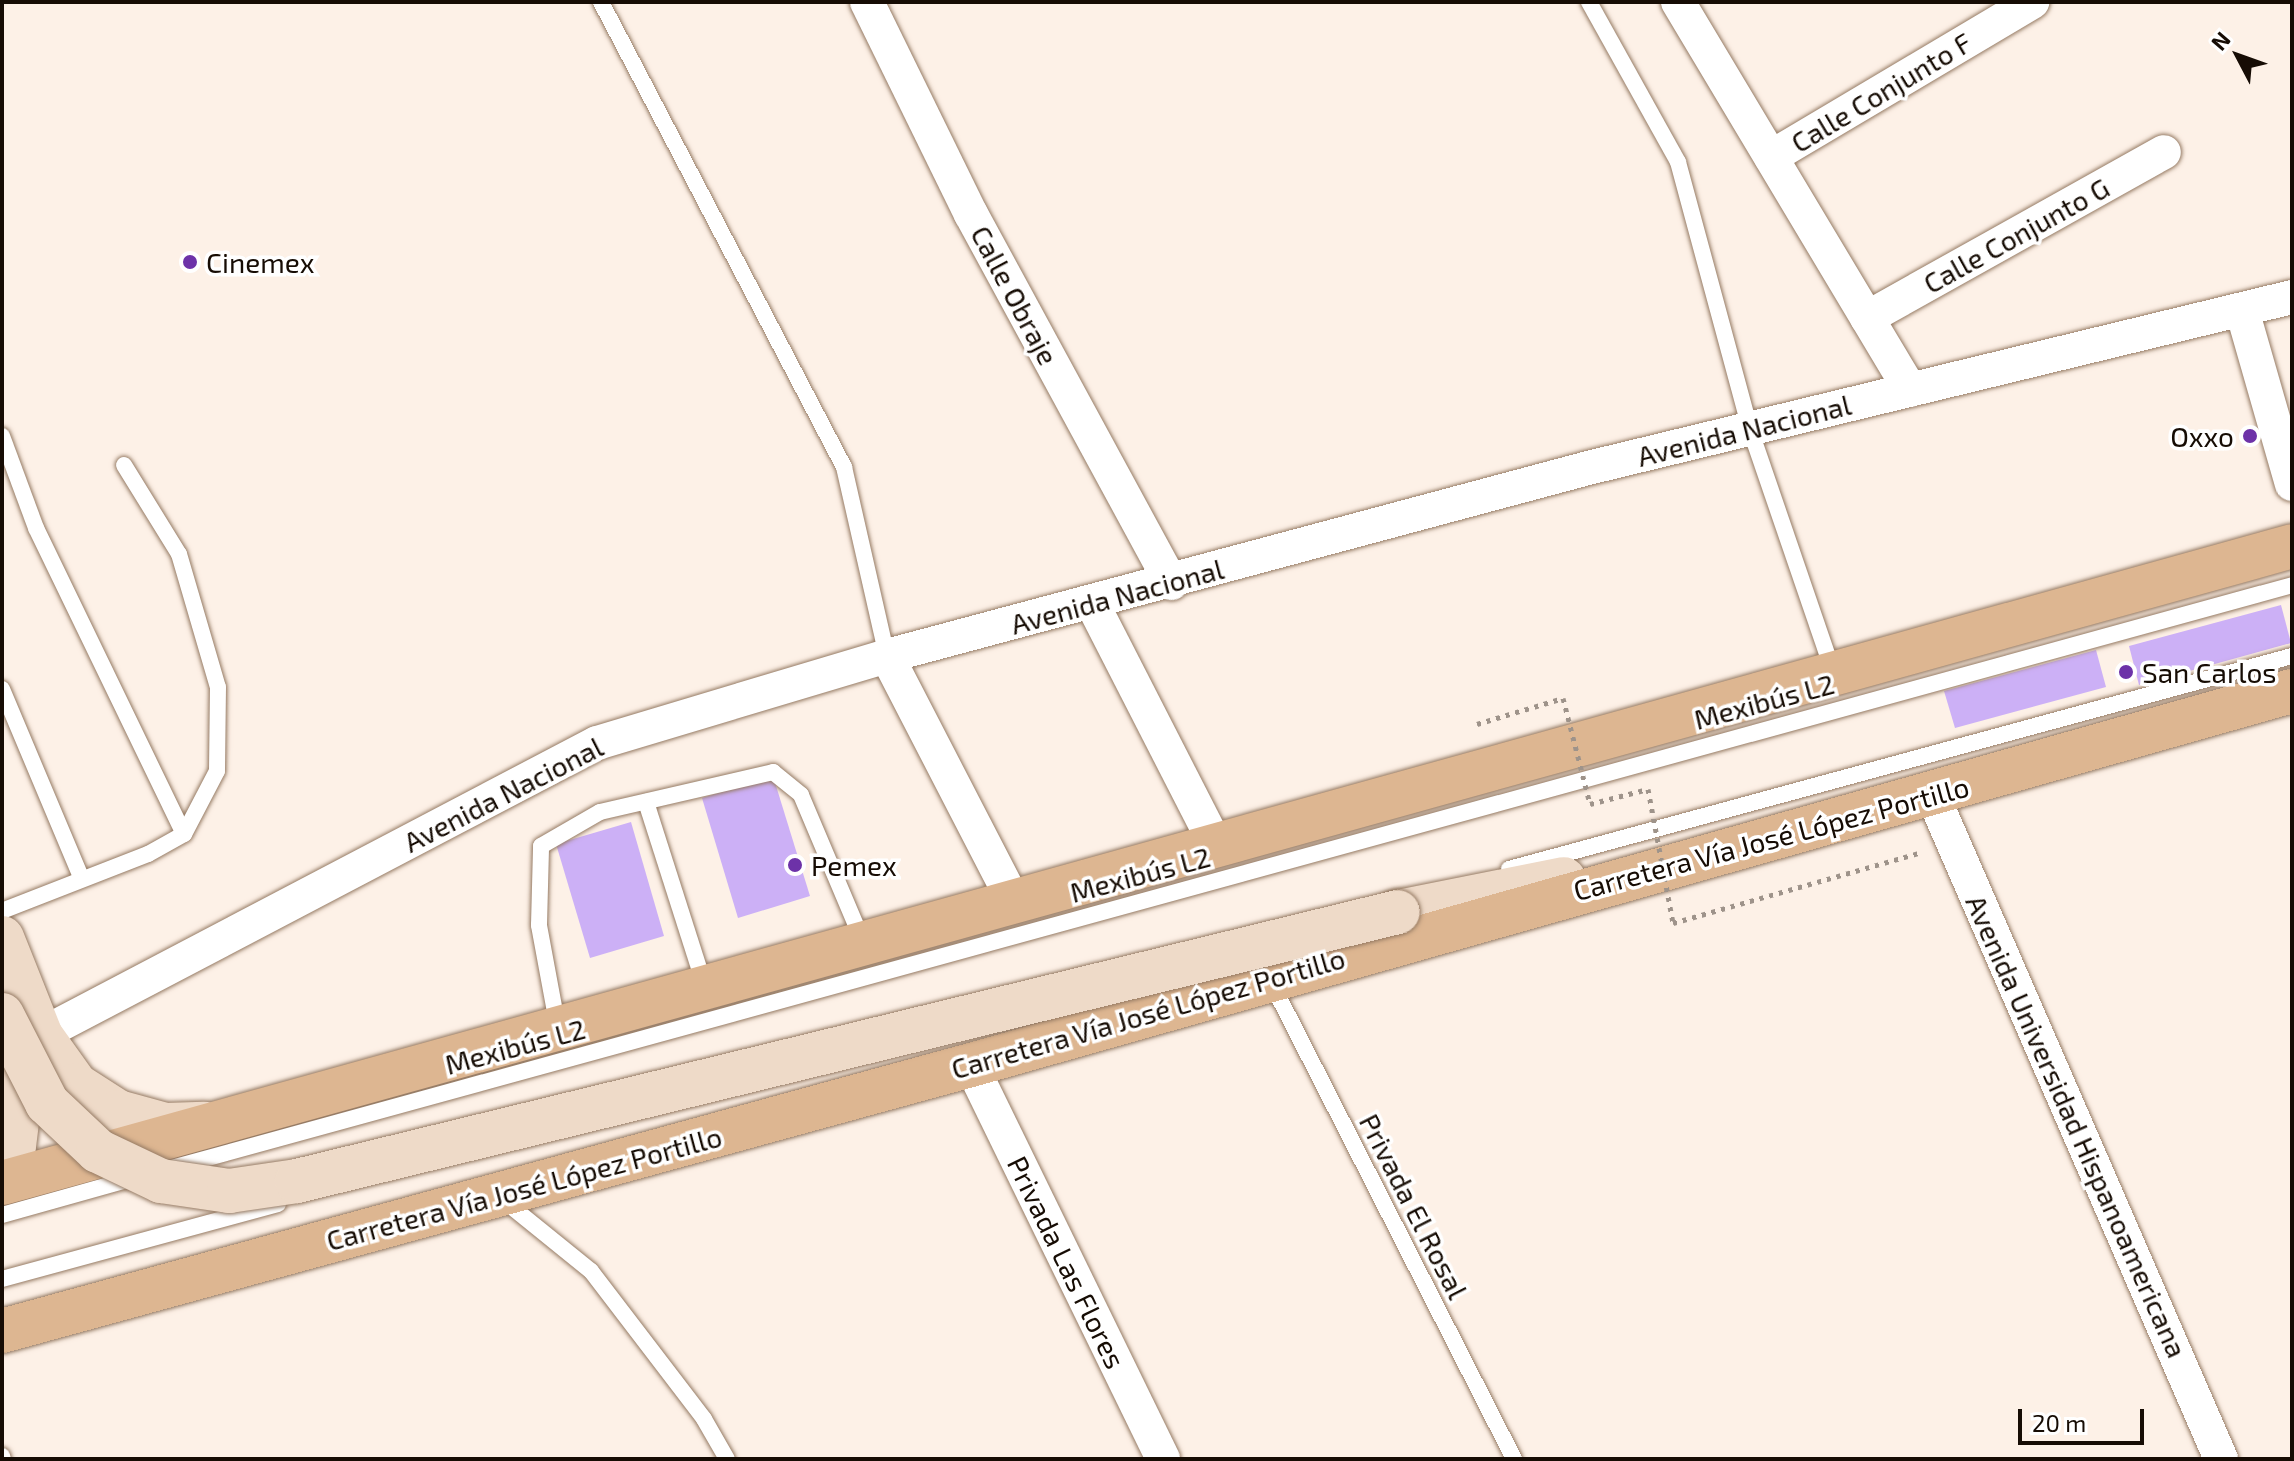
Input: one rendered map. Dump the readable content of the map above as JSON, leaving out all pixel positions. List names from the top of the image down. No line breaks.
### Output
{"streets":{"main road":["Carretera Vía José López Portillo"],"street":["Calle Conjunto F","Calle Conjunto G","Calle Obraje","Avenida Nacional","Avenida Universidad Hispanoamericana","Privada Las Flores"],"lane":["Mexibús L2","Privada El Rosal"]},"crossings":[["Calle Obraje","Avenida Nacional"],["Carretera Vía José López Portillo","Avenida Universidad Hispanoamericana"],["Carretera Vía José López Portillo","Privada El Rosal"],["Carretera Vía José López Portillo","Privada Las Flores"]],"places":["Cinemex","Oxxo","San Carlos","Pemex"],"scale_bar":"20 m","north":"top left"}
